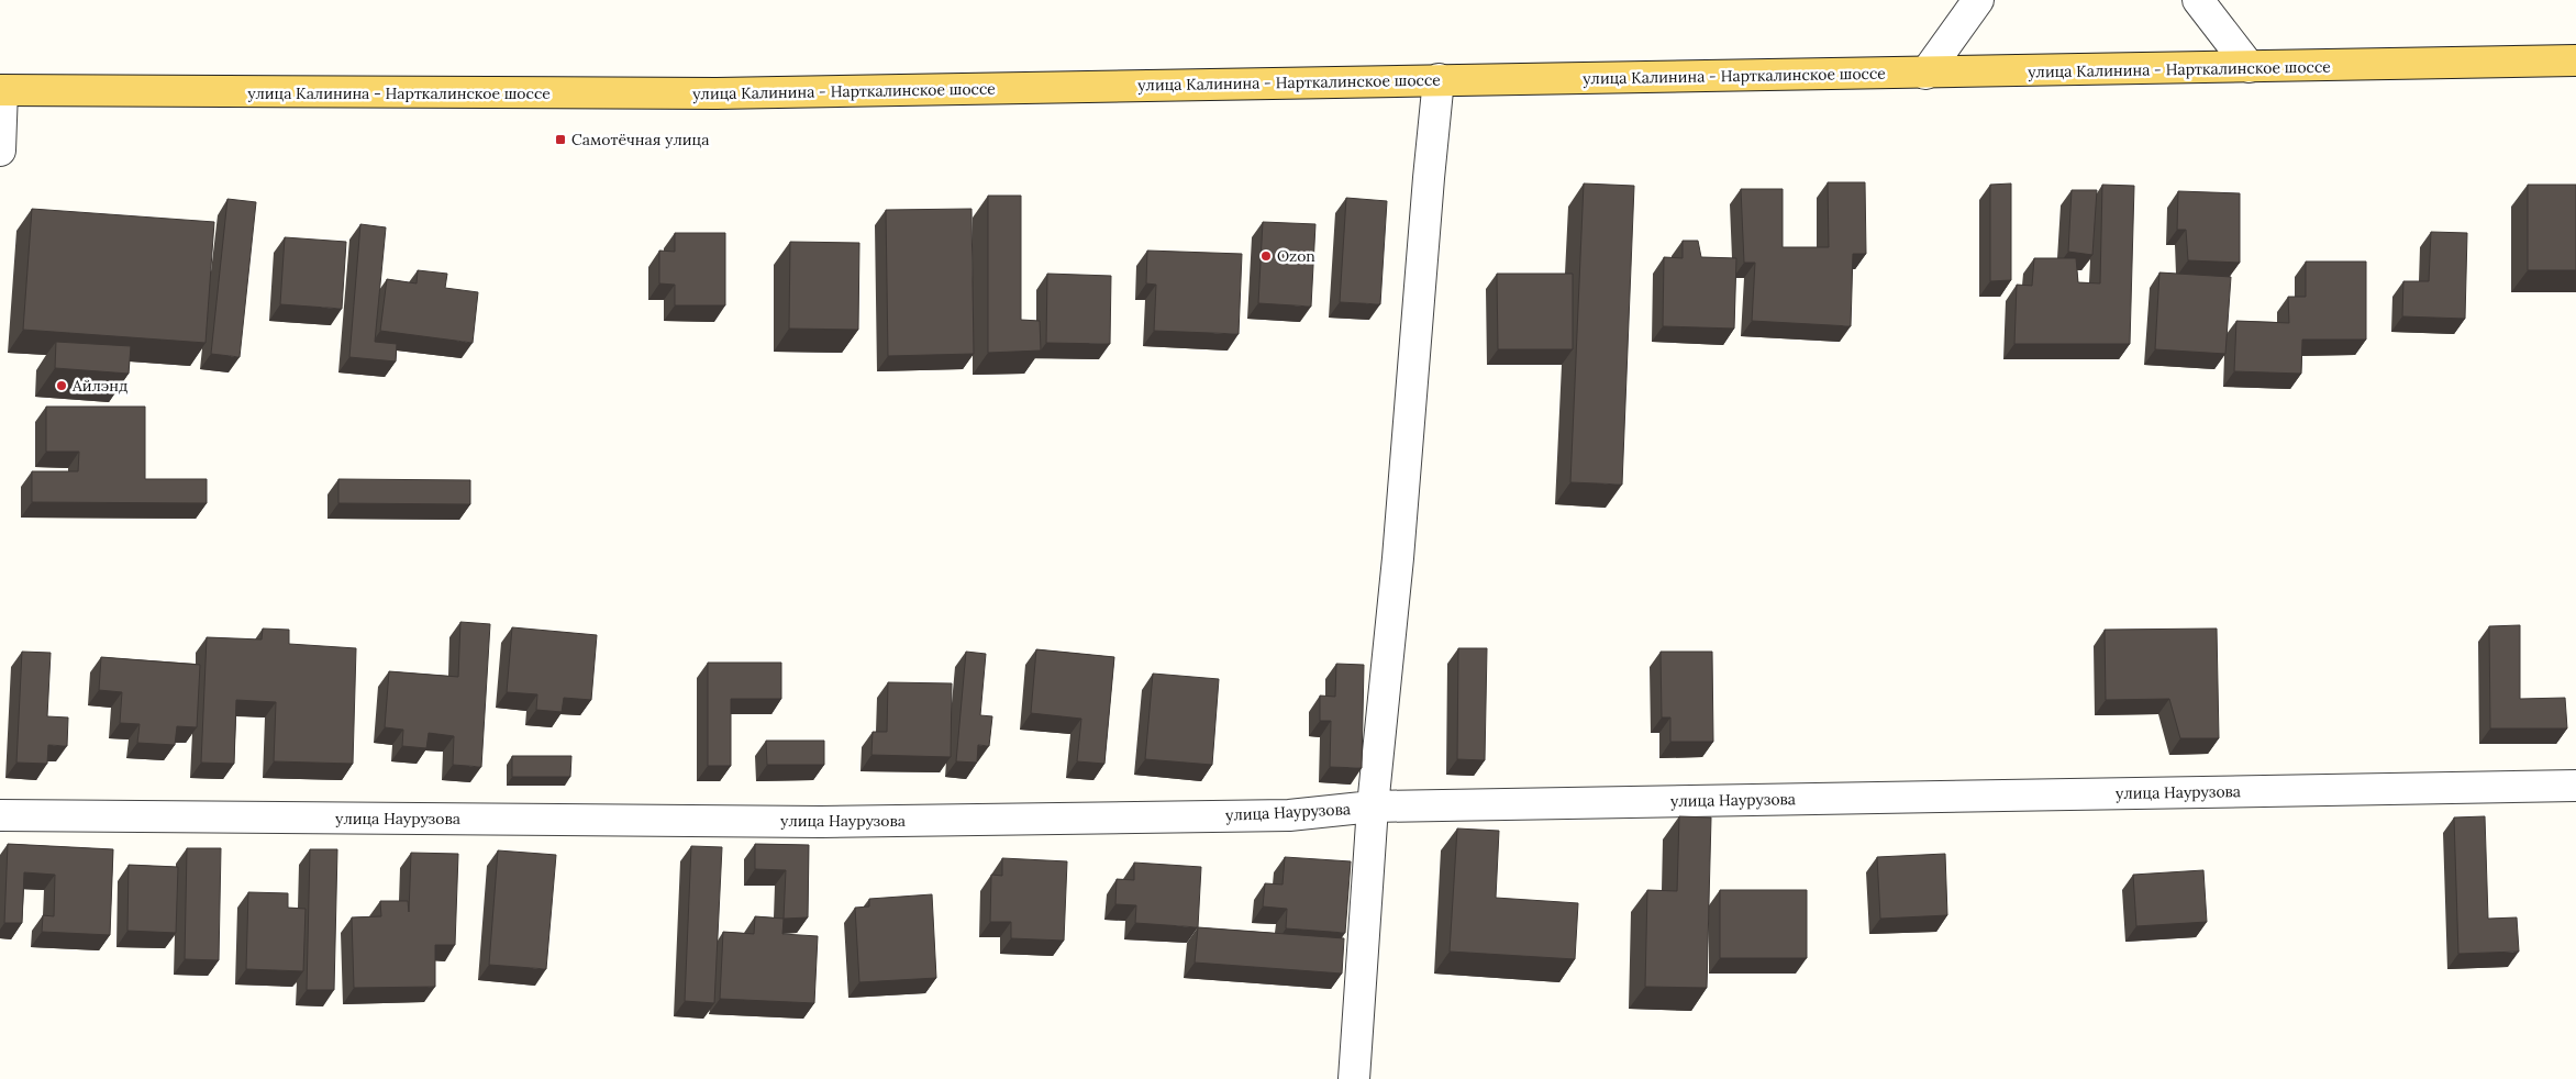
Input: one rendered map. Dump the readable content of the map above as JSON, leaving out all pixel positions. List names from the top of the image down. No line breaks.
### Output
{"streets":{"main road":["улица Калинина - Нарткалинское шоссе"],"street":["улица Наурузова"]},"places":{"transit":["Самотёчная улица"],"other":["Ozon","Айлэнд"]}}
